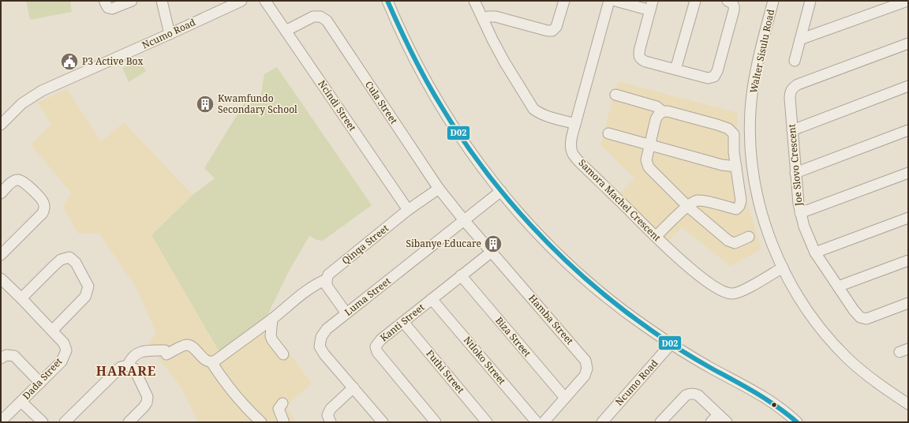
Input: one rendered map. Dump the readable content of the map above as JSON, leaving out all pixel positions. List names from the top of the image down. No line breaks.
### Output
{"streets":{"street":["Ncumo Road","Walter Sisulu Road","Cula Street","Ncindi Street","Joe Slovo Crescent","Samora Machel Crescent","Qinqa Street","Luma Street","Hamba Street","Kanti Street","Biza Street","Ntloko Street","Futhi Street","Dada Street"]},"crossings":[["Walter Sisulu Road","Samora Machel Crescent"],["Cula Street","Ncindi Street"],["Cula Street","Qinqa Street"],["Cula Street","Luma Street"],["Cula Street","Hamba Street"],["Ncindi Street","Qinqa Street"],["Luma Street","Hamba Street"],["Hamba Street","Kanti Street"],["Hamba Street","Biza Street"],["Kanti Street","Biza Street"],["Kanti Street","Ntloko Street"],["Kanti Street","Futhi Street"]],"districts":["HARARE"],"places":{"public building":["P3 Active Box"],"building":["Kwamfundo Secondary School","Sibanye Educare"]},"lines":["transit line D02"]}
